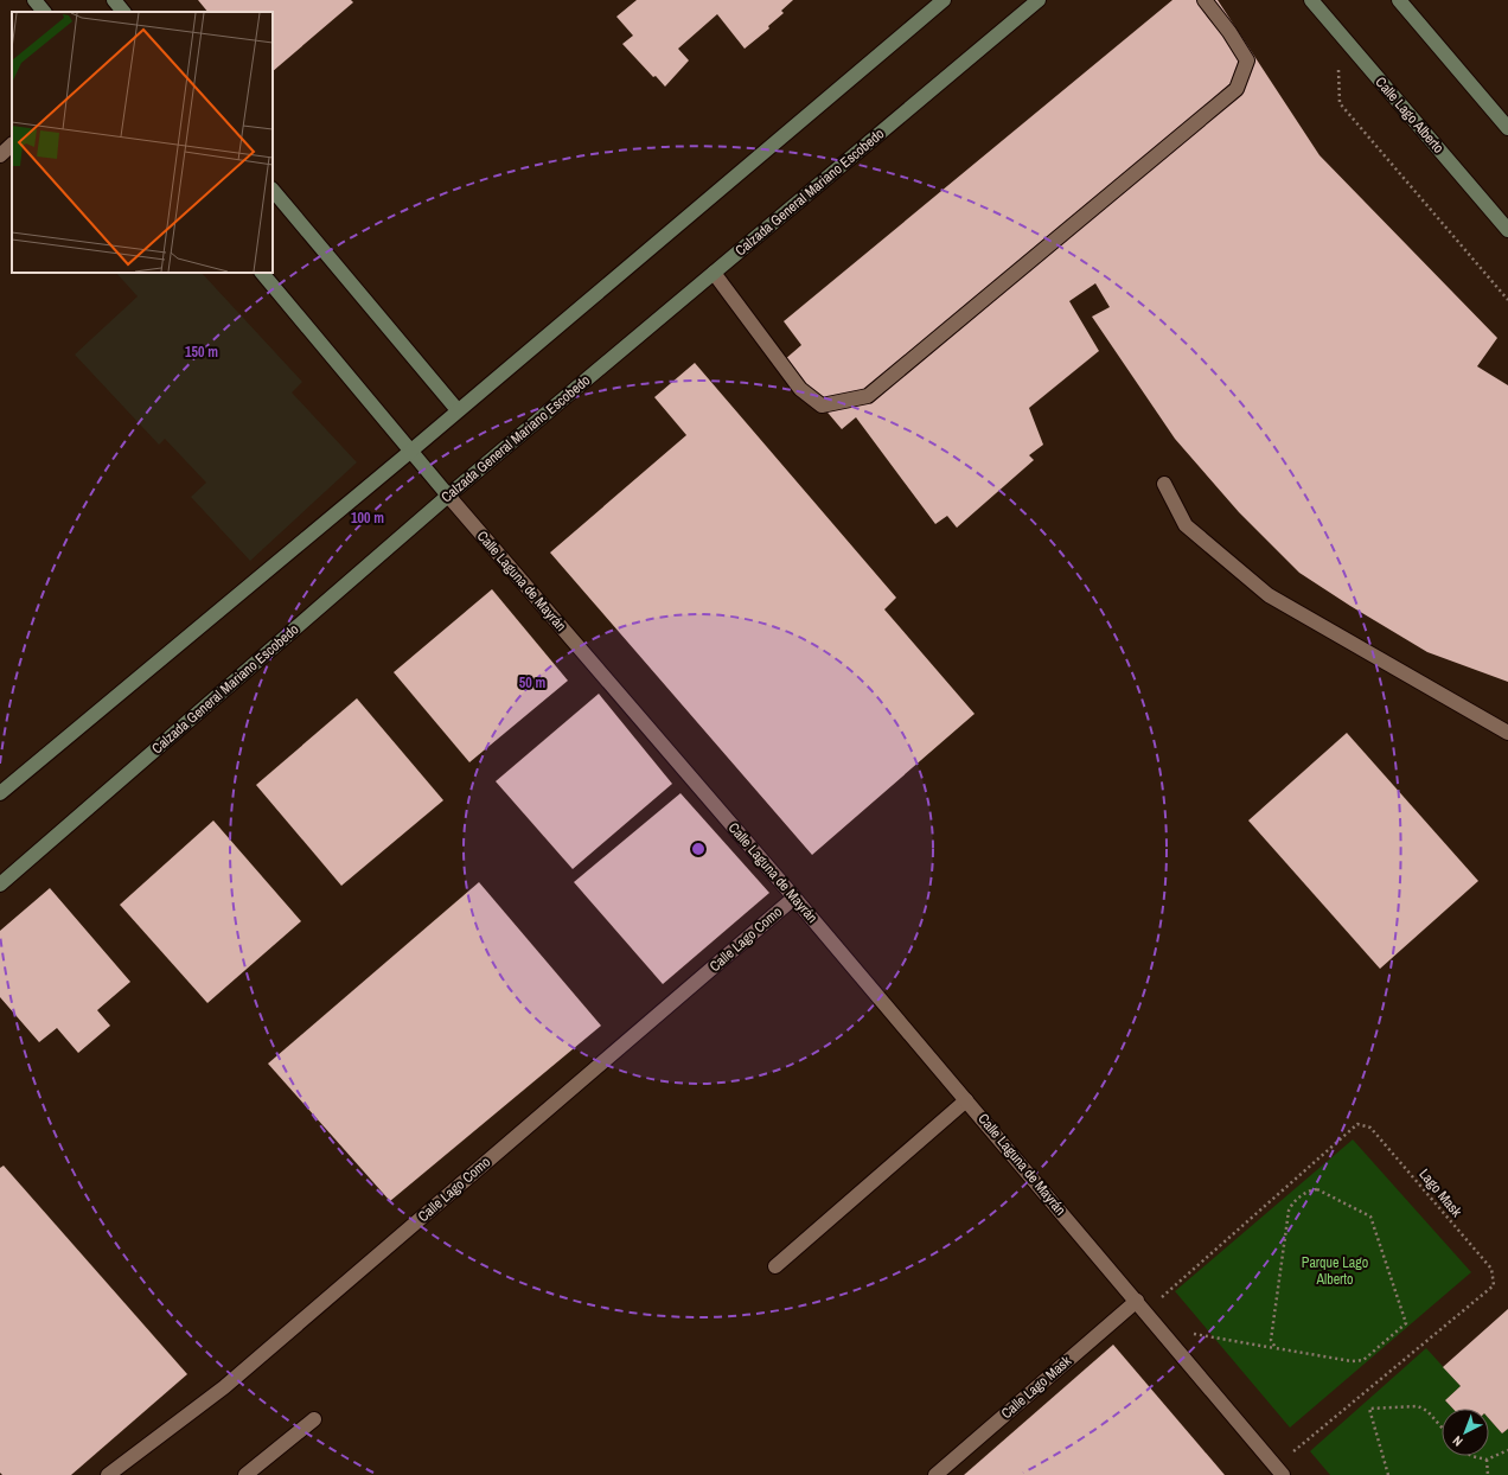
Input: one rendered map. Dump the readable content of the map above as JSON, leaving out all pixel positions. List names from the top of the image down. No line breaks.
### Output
{"streets":{"main road":["Calle Lago Alberto","Calzada General Mariano Escobedo","Calle Laguna de Mayrán"],"street":["Calle Lago Como","Calle Lago Mask"],"path":["Lago Mask"]},"crossings":[["Calzada General Mariano Escobedo","Calle Laguna de Mayrán"],["Calle Laguna de Mayrán","Calle Lago Como"],["Calle Laguna de Mayrán","Lago Mask"],["Calle Laguna de Mayrán","Calle Lago Mask"],["Lago Mask","Calle Lago Mask"]],"parks":["Parque Lago Alberto"],"north":"bottom left","rings":["150 m","100 m","50 m"]}
